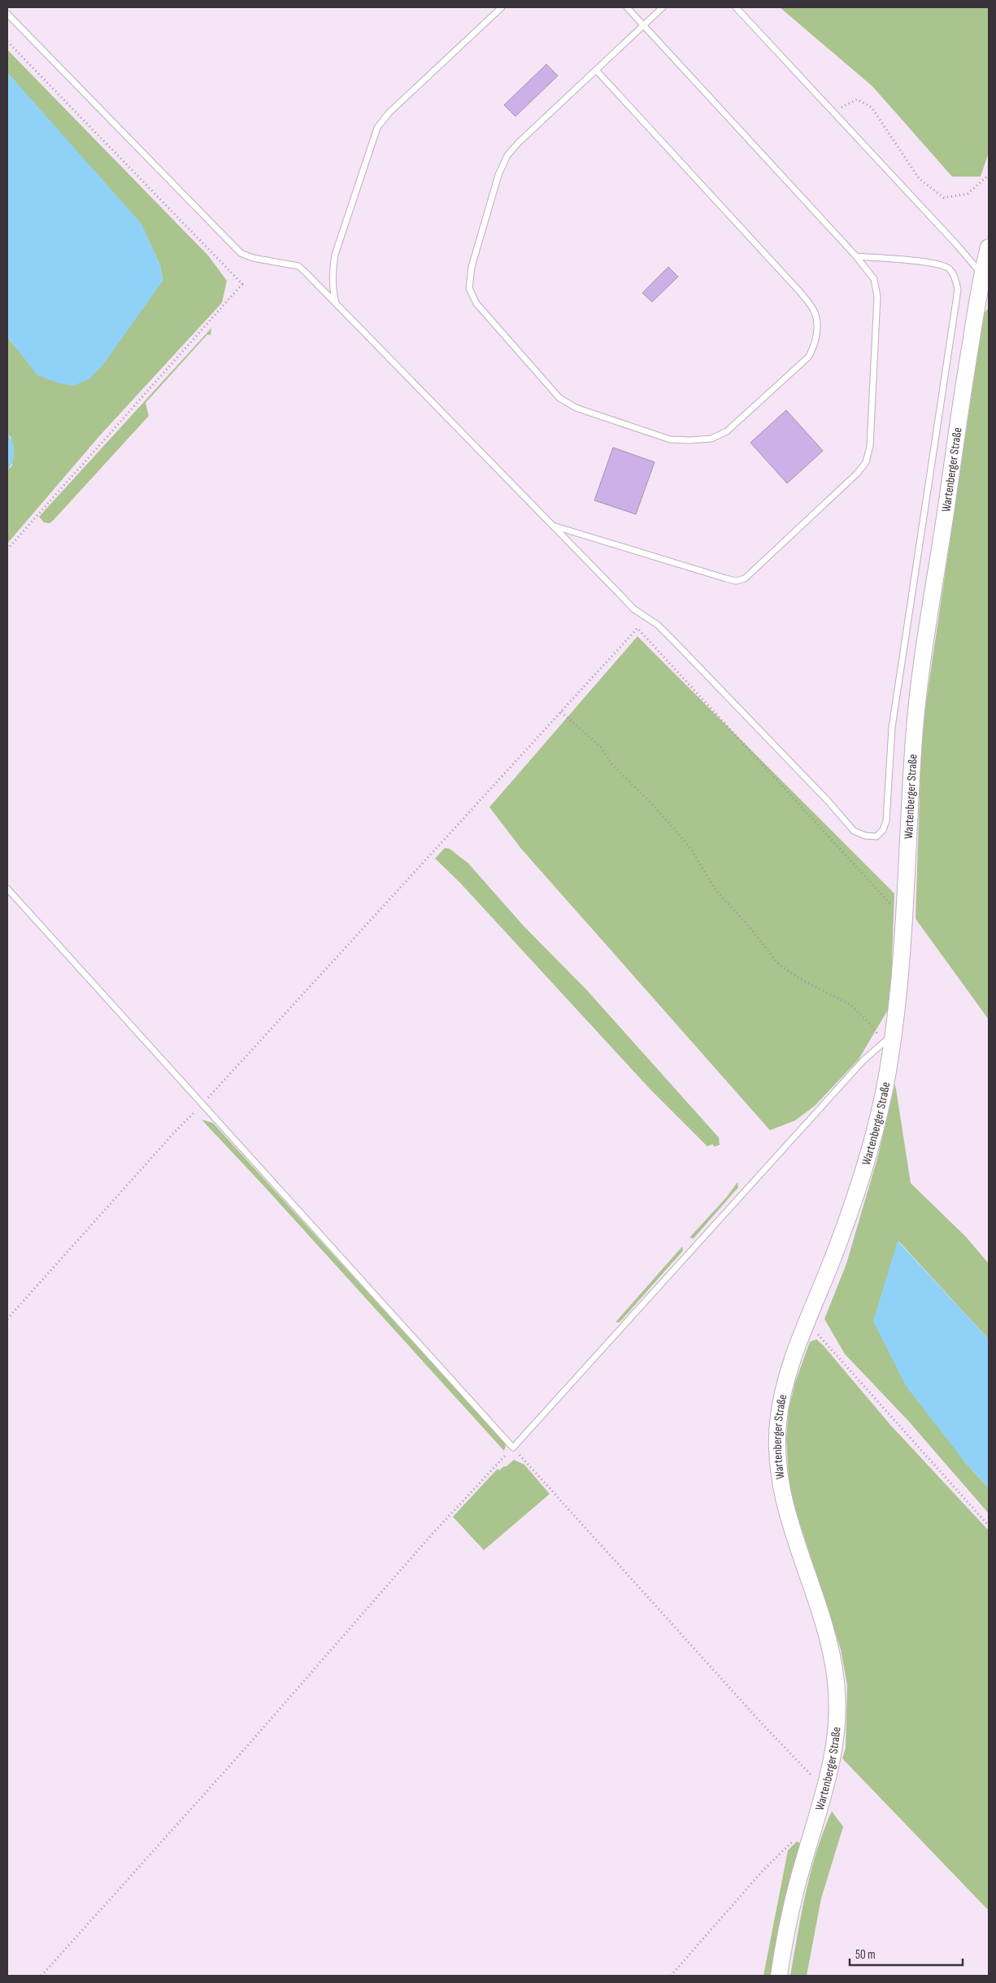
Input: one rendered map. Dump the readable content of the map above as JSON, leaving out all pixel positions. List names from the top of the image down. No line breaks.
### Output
{"streets":{"main road":["Wartenberger Straße"]},"scale_bar":"50 m"}
